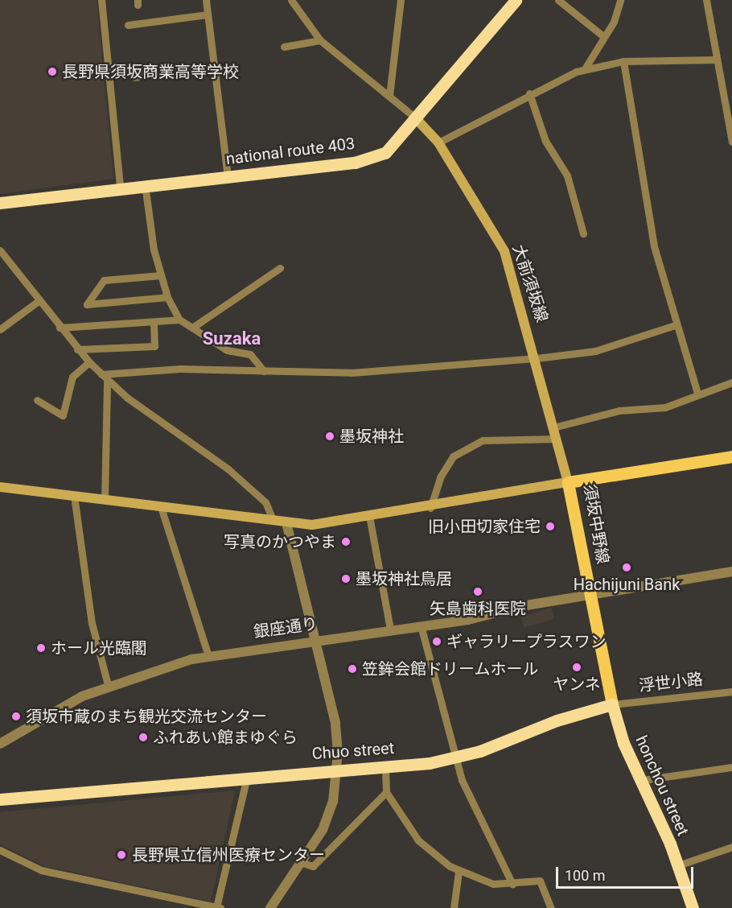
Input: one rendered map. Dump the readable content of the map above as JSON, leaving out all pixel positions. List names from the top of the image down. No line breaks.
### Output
{"streets":{"highway":["national route 403","Chuo street","honchou street"],"main road":["大前須坂線","須坂中野線"],"street":["銀座通り","浮世小路"]},"crossings":[["national route 403","大前須坂線"],["大前須坂線","須坂中野線"],["須坂中野線","銀座通り"],["須坂中野線","浮世小路"],["須坂中野線","Chuo street"],["須坂中野線","honchou street"],["浮世小路","Chuo street"],["浮世小路","honchou street"],["Chuo street","honchou street"]],"districts":["Suzaka"],"places":["長野県須坂商業高等学校","墨坂神社","旧小田切家住宅","写真のかつやま","Hachijuni Bank","墨坂神社鳥居","矢島歯科医院","ギャラリープラスワン","ホール光臨閣","ヤンネ","笠鉾会館ドリームホール","須坂市蔵のまち観光交流センター","ふれあい館まゆぐら","長野県立信州医療センター"],"scale_bar":"100 m"}
